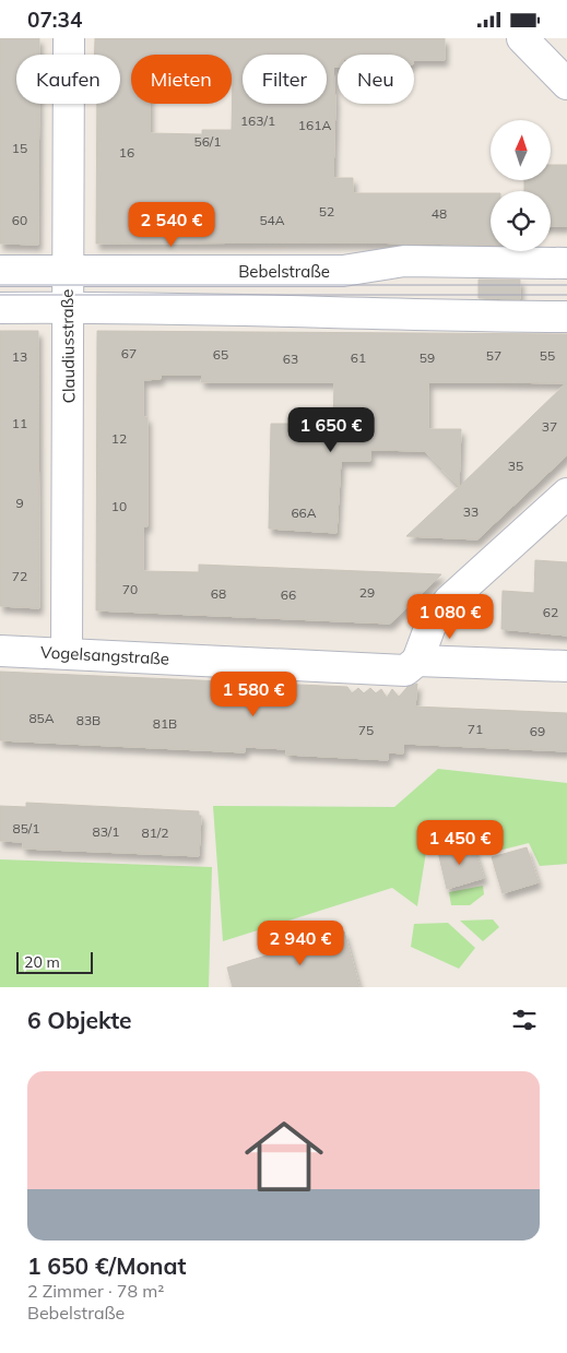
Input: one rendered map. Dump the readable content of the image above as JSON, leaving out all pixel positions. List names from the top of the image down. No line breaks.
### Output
{"streets":{"street":["Bebelstraße","Claudiusstraße","Vogelsangstraße"]},"crossings":[["Bebelstraße","Claudiusstraße"],["Claudiusstraße","Vogelsangstraße"]],"house_numbers":["163/1","161A","56/1","15","16","52","48","60","54A","67","65","57","55","13","61","59","63","11","37","12","35","9","10","33","66A","72","70","29","68","66","62","85A","83B","81B","71","75","69","85/1","83/1","81/2"],"scale_bar":"20 m","north":"top","page":{"status":"07:34","chip":["Kaufen","Mieten","Filter","Neu"],"price":["2 540 €","1 650 €","1 080 €","1 580 €","1 450 €","2 940 €"],"scale":"20 m","heading":"6 Objekte","list":[{"name":"1 650 €/Monat","note":"2 Zimmer · 78 m² · Bebelstraße"}]}}
